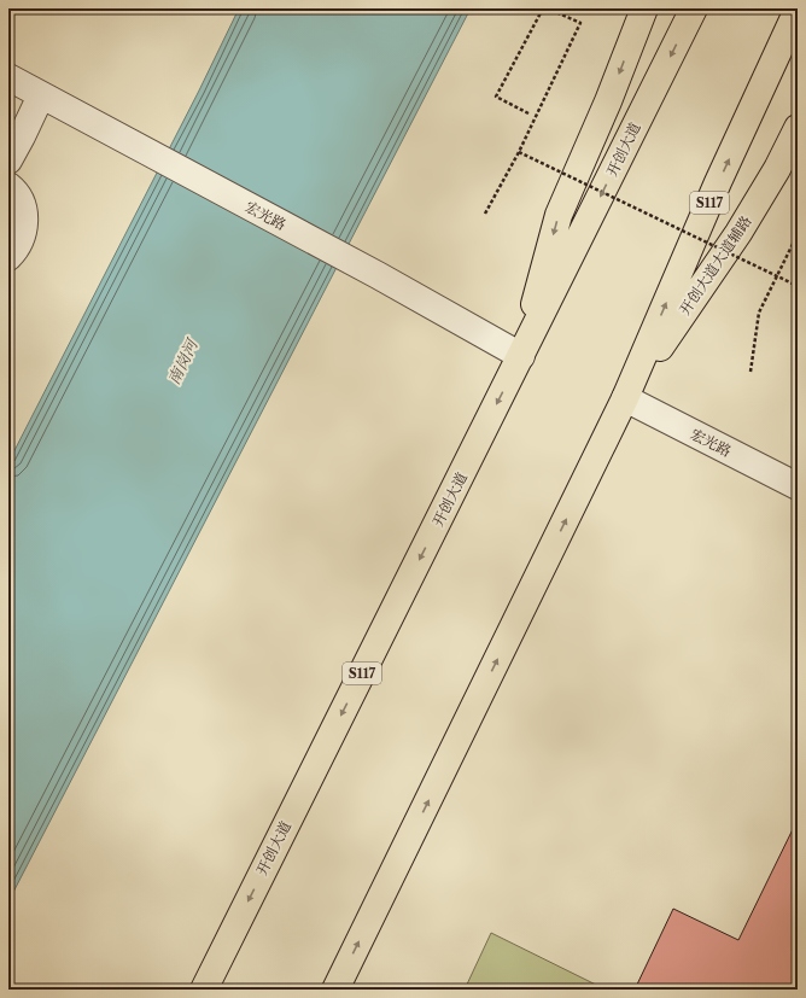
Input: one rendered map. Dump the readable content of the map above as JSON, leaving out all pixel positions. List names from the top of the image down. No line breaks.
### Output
{"streets":{"main road":["开创大道","S117","开创大道大道辅路"],"street":["宏光路"]},"crossings":[["开创大道","宏光路"],["S117","宏光路"],["S117","开创大道大道辅路"],["宏光路","开创大道大道辅路"]],"water":["南岗河"]}
